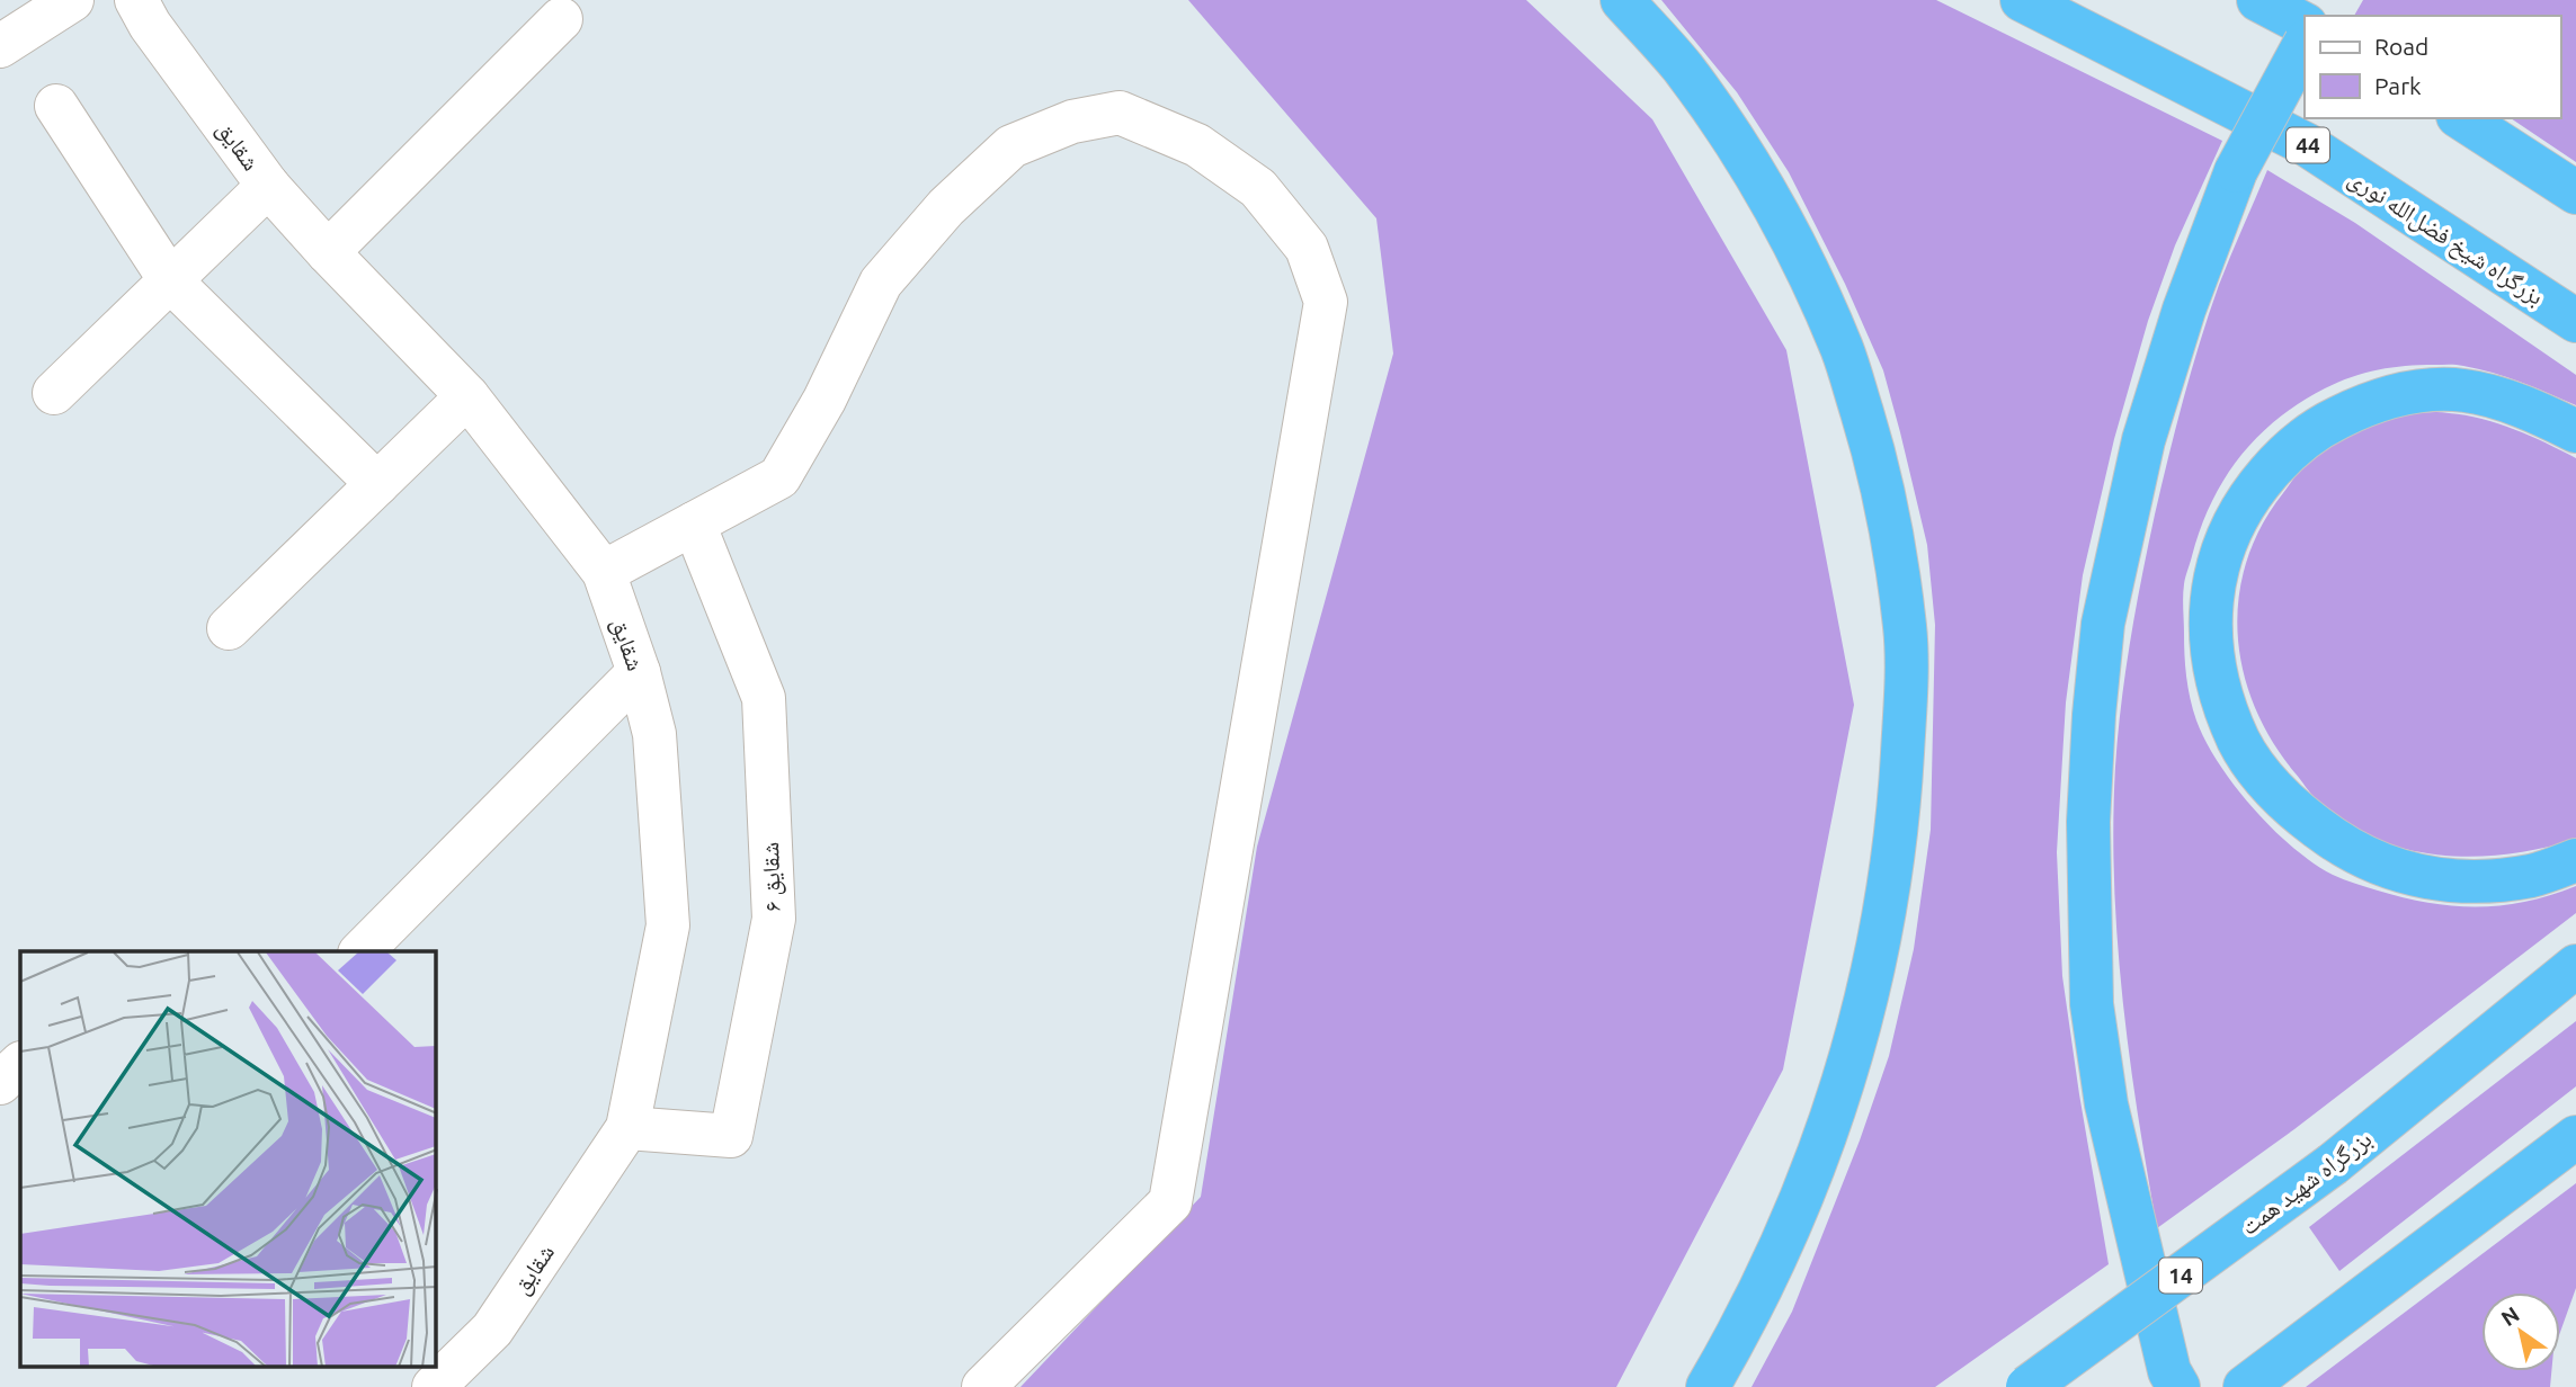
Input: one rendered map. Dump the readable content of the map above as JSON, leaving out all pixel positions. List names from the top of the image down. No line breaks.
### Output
{"streets":{"highway":["44","بزرگراه شیخ فضل‌الله نوری","بزرگراه شهید همت","14"],"street":["شقایق","شقایق ۶"]},"crossings":[["شقایق","شقایق ۶"]],"legend":["Road","Park"],"north":"top left"}
